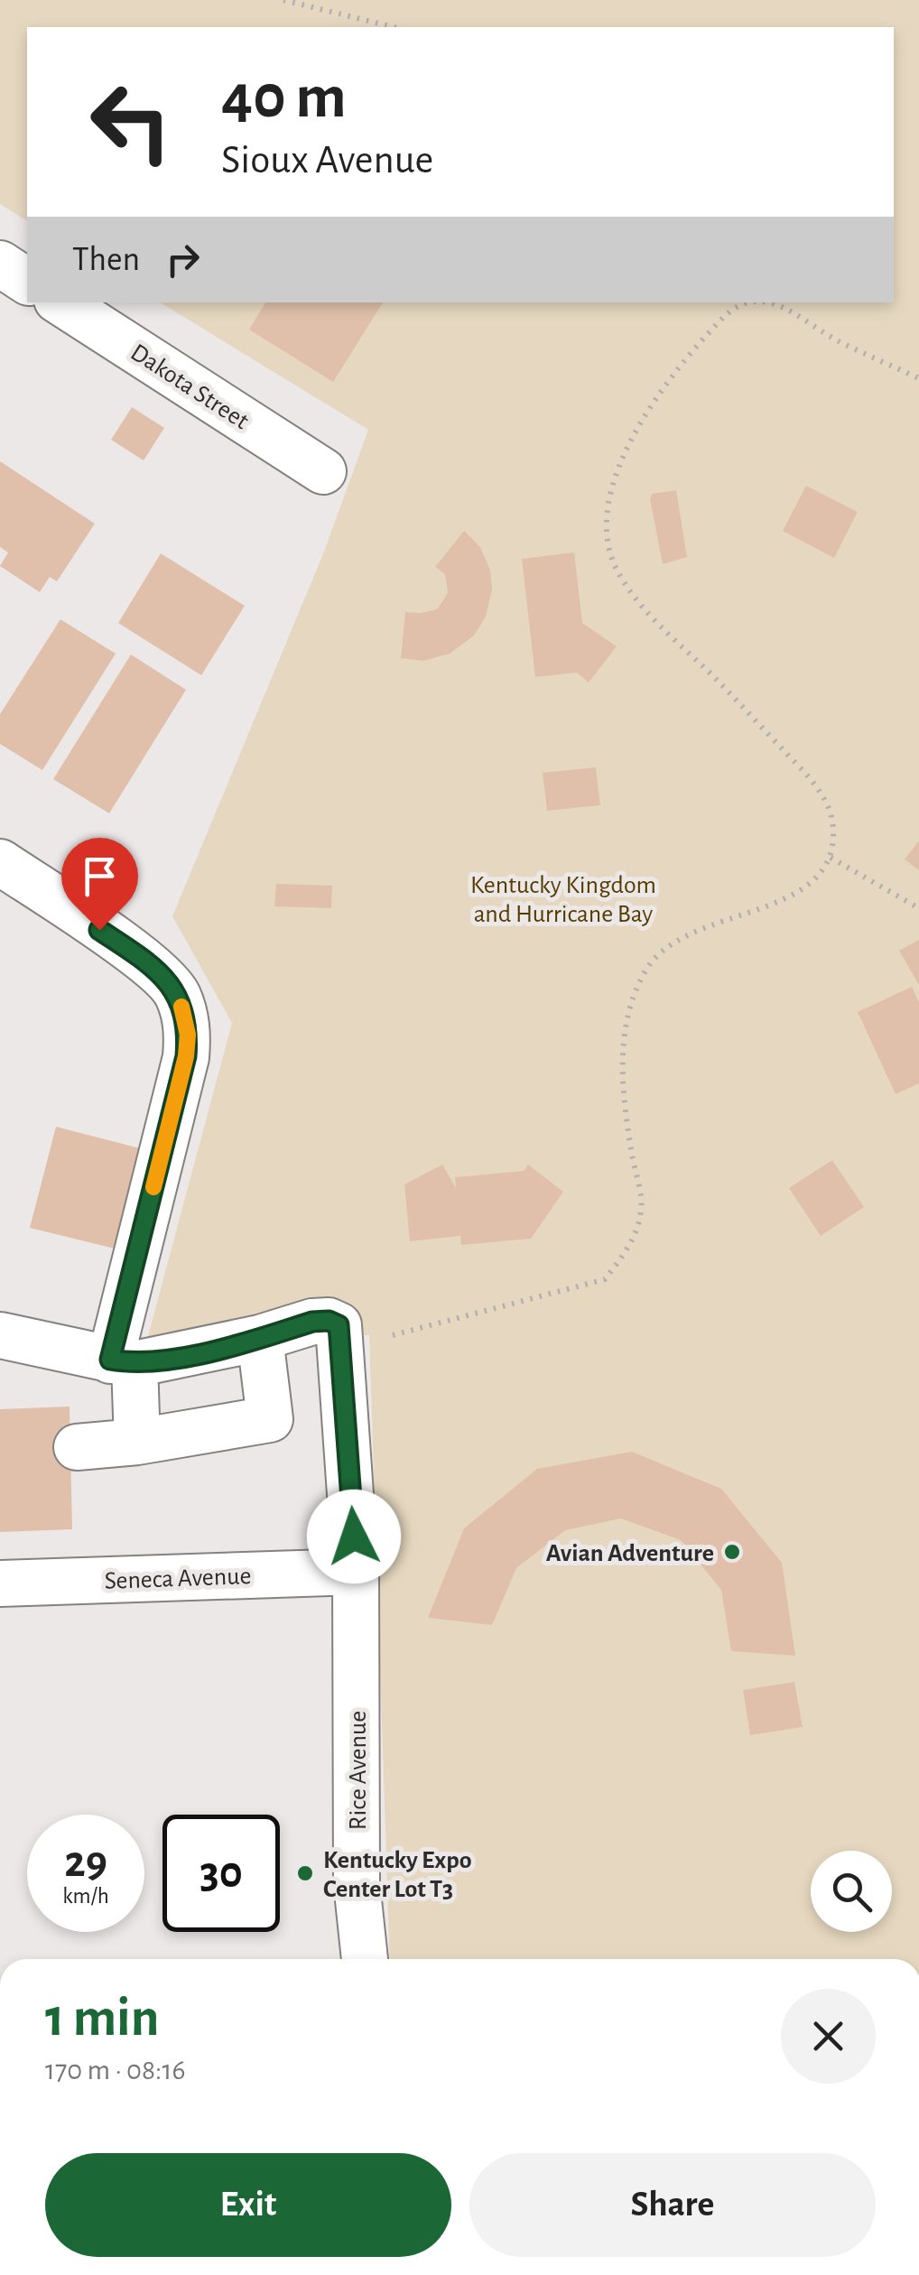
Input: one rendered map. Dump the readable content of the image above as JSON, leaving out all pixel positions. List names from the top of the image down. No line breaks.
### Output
{"streets":{"street":["Dakota Street","Seneca Avenue","Rice Avenue"]},"crossings":[["Seneca Avenue","Rice Avenue"]],"parks":["Kentucky Kingdom and Hurricane Bay"],"places":["Avian Adventure","Kentucky Expo Center Lot T3"],"page":{"turn":["40 m","Sioux Avenue"],"then":"Then","speed":"29 km/h","limit":"30","heading":["1 min","170 m · 08:16"],"buttons":["Exit","Share"]}}
